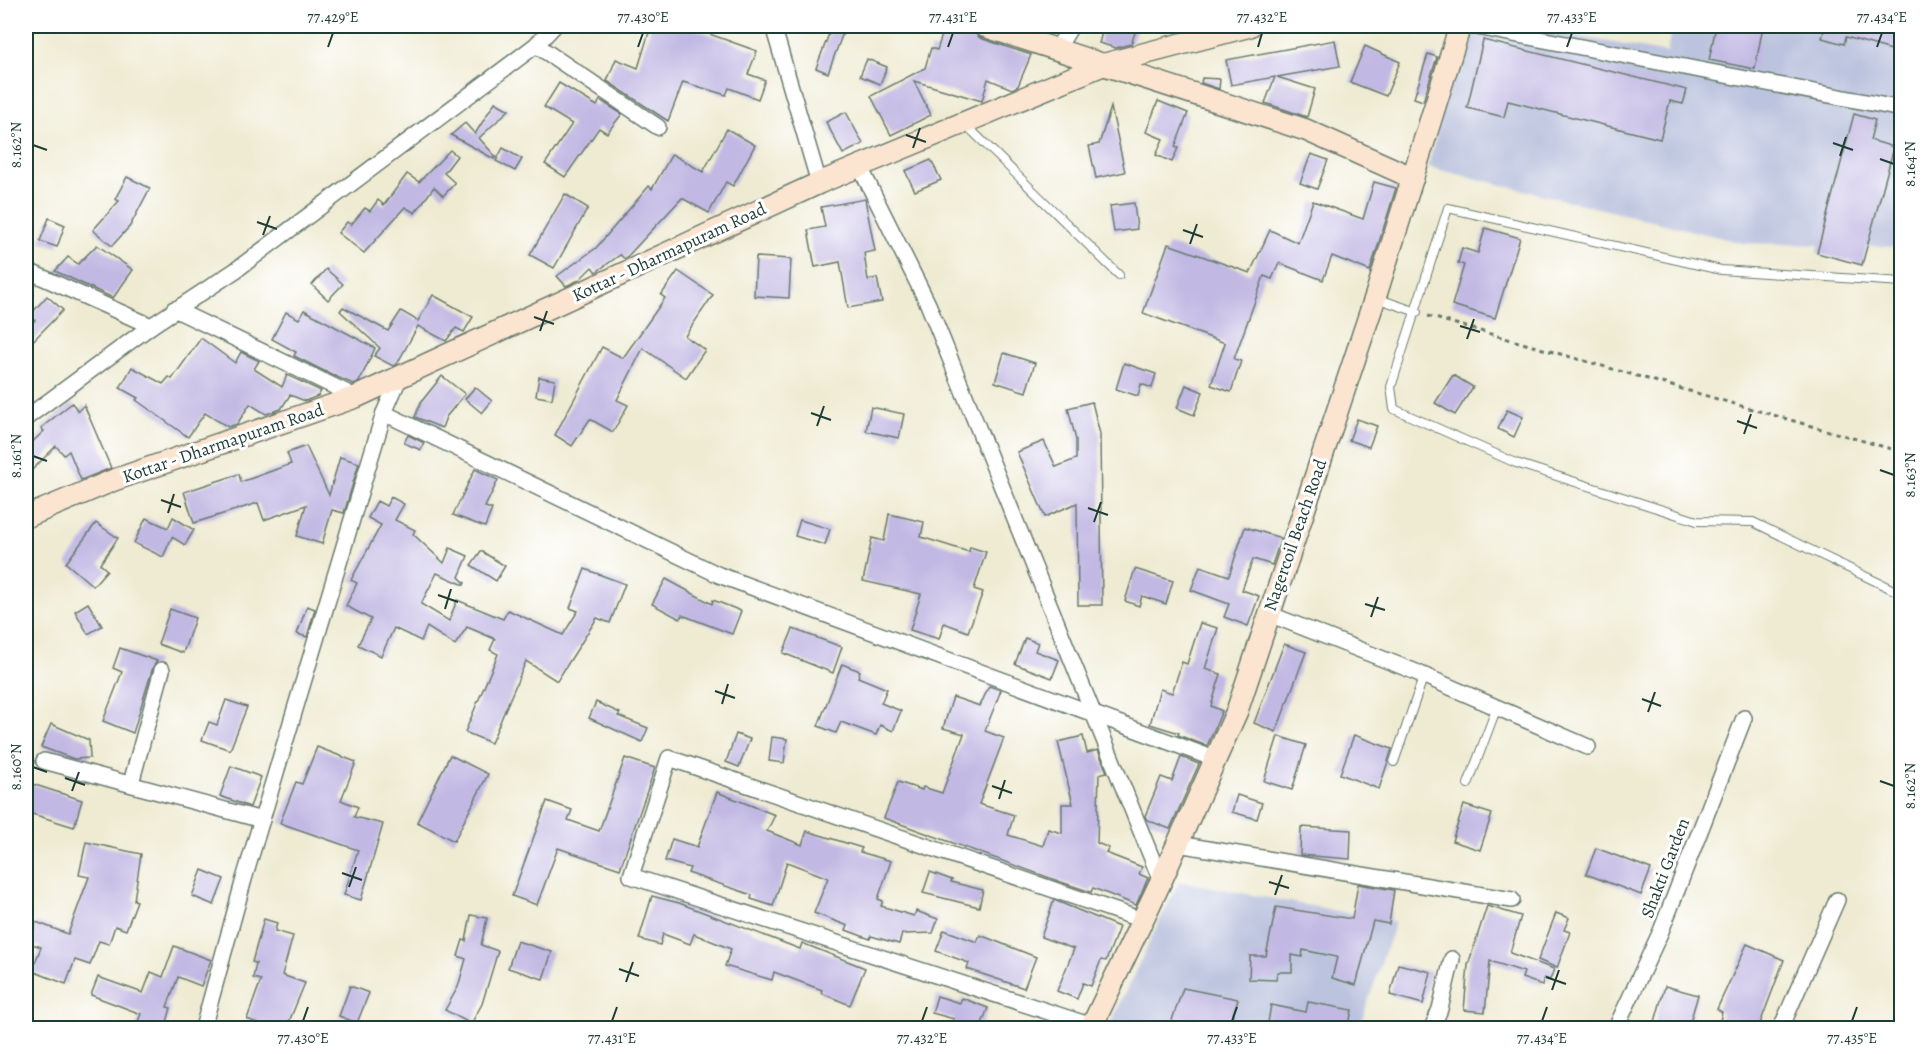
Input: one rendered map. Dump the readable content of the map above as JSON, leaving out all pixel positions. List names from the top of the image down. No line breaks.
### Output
{"streets":{"main road":["Kottar - Dharmapuram Road","Nagercoil Beach Road"],"street":["Shakti Garden"]},"coordinates":["77.429°E","77.430°E","77.431°E","77.432°E","77.433°E","77.434°E","8.162°N","8.164°N","8.161°N","8.163°N","8.160°N","77.435°E"]}
